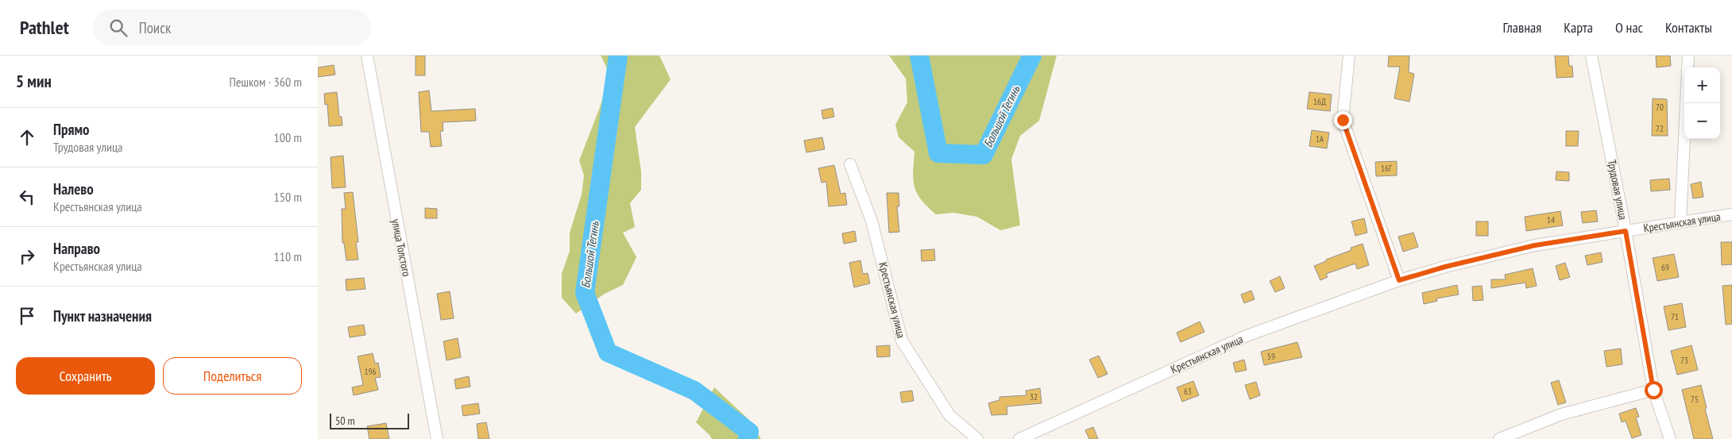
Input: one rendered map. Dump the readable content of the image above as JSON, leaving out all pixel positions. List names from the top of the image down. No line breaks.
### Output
{"streets":{"street":["Трудовая улица","Крестьянская улица","улица Толстого"]},"crossings":[["Трудовая улица","Крестьянская улица"]],"water":["Большой Тегинь"],"house_numbers":["16Д","70","72","1А","16Г","14","69","71","59","73","196","63","32","75"],"scale_bar":"50 m","page":{"header":"Pathlet","search":"Поиск","nav":["Главная","Карта","О нас","Контакты"],"heading":["5 мин","Пешком · 360 m"],"map_buttons":["+","−"],"list":[["Прямо","Трудовая улица","100 m"],["Налево","Крестьянская улица","150 m"],["Направо","Крестьянская улица","110 m"],"Пункт назначения"],"buttons":["Сохранить","Поделиться"],"scale":"50 m"}}
